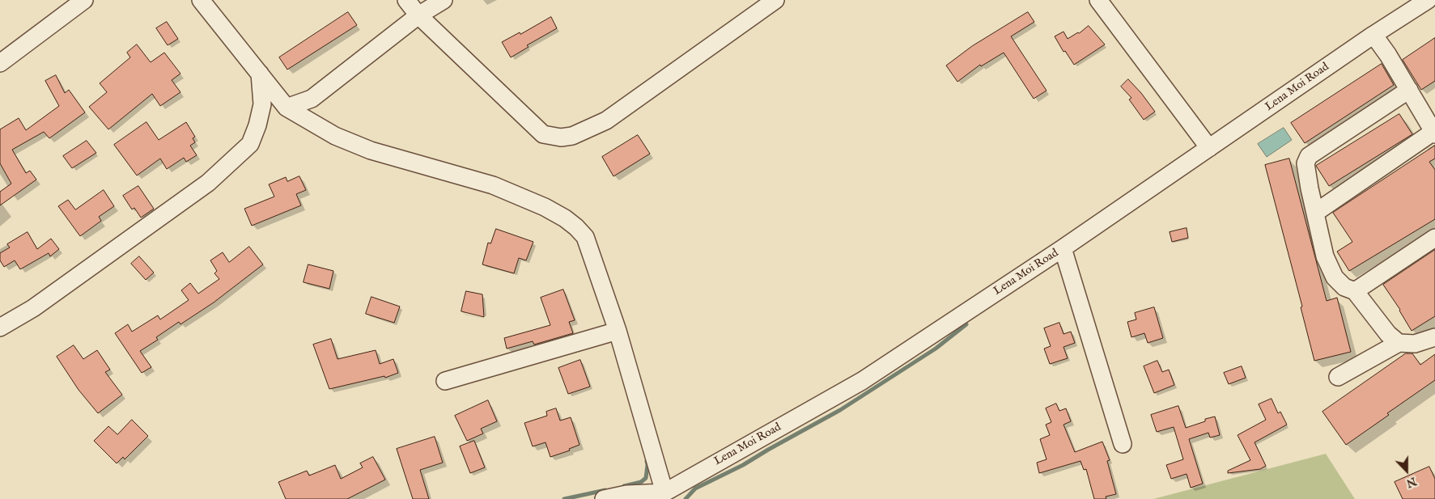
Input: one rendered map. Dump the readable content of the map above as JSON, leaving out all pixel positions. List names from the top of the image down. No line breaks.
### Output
{"streets":{"street":["Lena Moi Road"]},"north":"bottom"}
